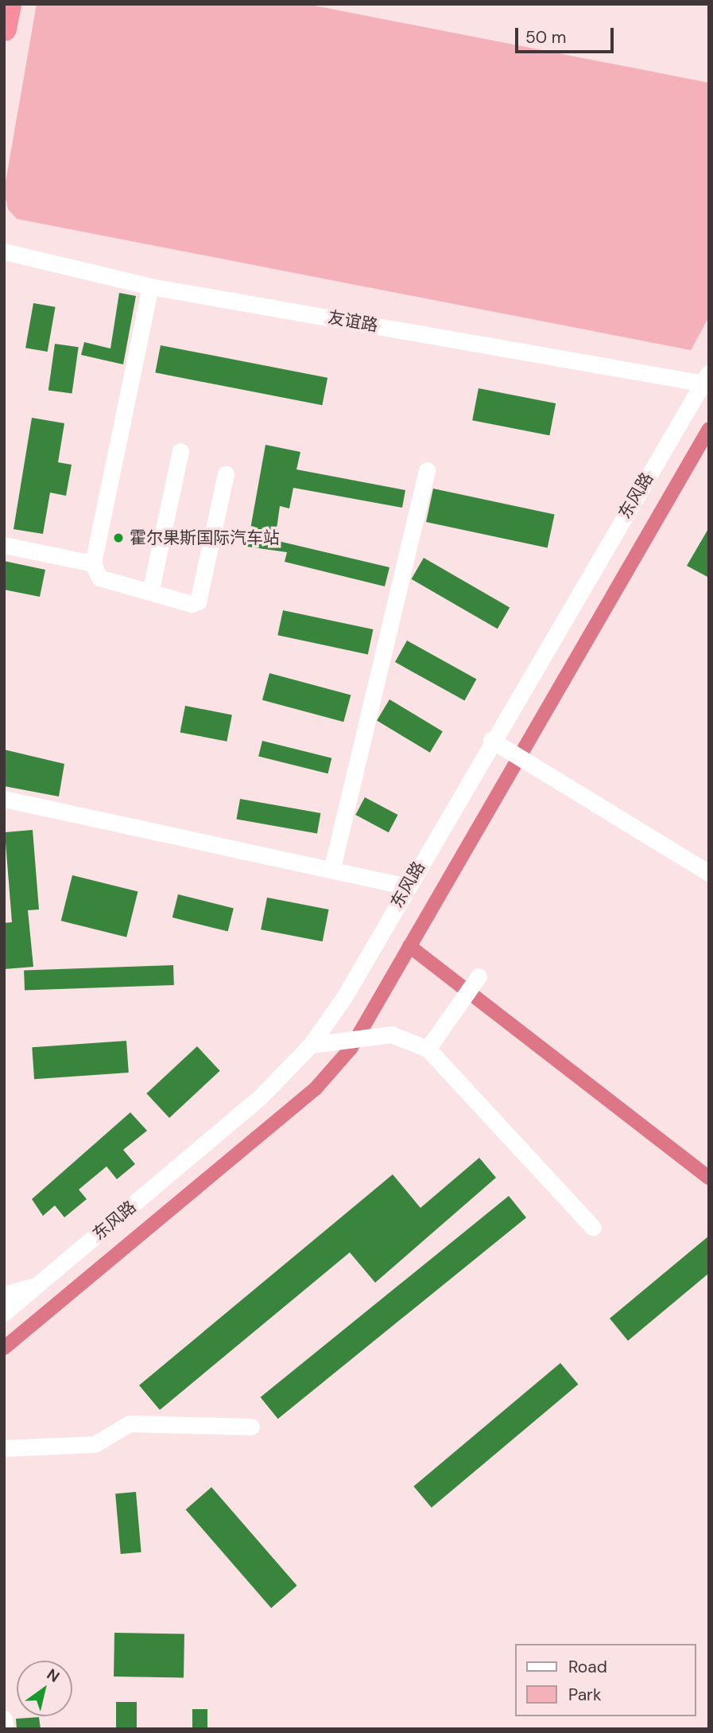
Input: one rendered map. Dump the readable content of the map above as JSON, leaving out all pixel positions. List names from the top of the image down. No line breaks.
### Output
{"streets":{"street":["友谊路","东风路"]},"crossings":[["友谊路","东风路"]],"places":["霍尔果斯国际汽车站"],"legend":["Road","Park"],"scale_bar":"50 m","north":"top right"}
